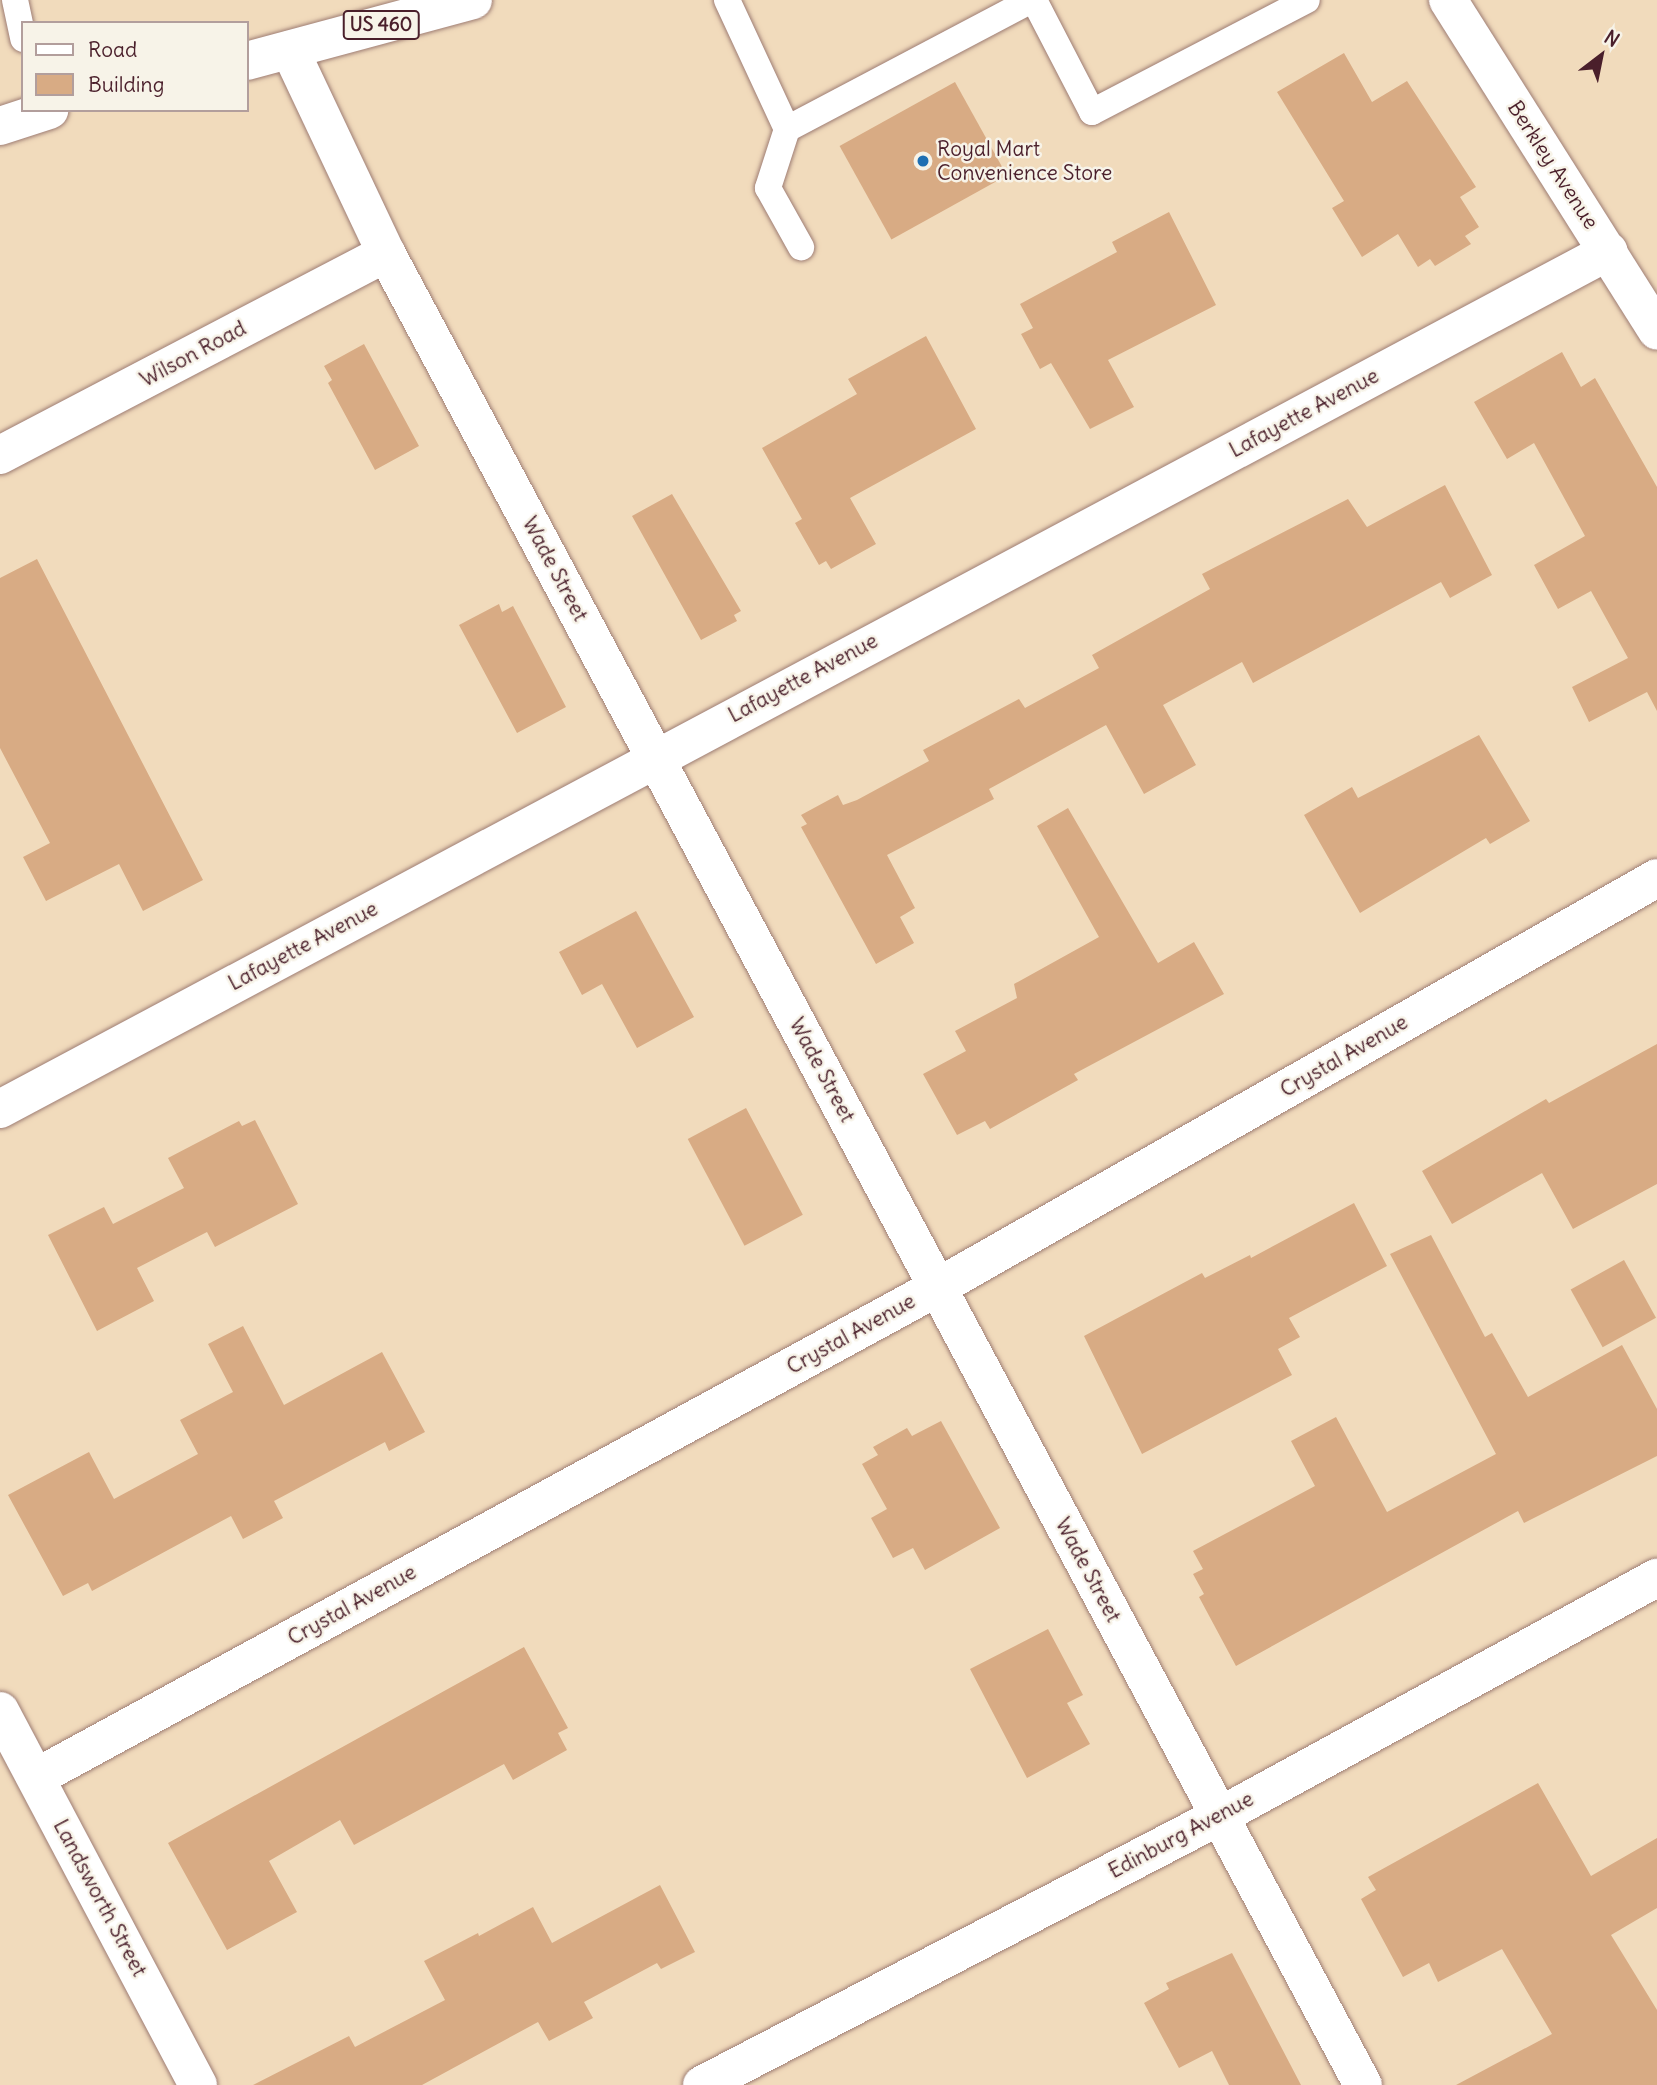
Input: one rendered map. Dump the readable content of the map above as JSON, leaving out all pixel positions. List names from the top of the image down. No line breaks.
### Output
{"streets":{"street":["US 460","Berkley Avenue","Wilson Road","Lafayette Avenue","Wade Street","Crystal Avenue","Edinburg Avenue","Landsworth Street"]},"crossings":[["US 460","Wade Street"],["Berkley Avenue","Lafayette Avenue"],["Wilson Road","Wade Street"],["Lafayette Avenue","Wade Street"],["Wade Street","Crystal Avenue"],["Wade Street","Edinburg Avenue"],["Crystal Avenue","Landsworth Street"]],"places":["Royal Mart Convenience Store"],"legend":["Road","Building"],"north":"top right"}
